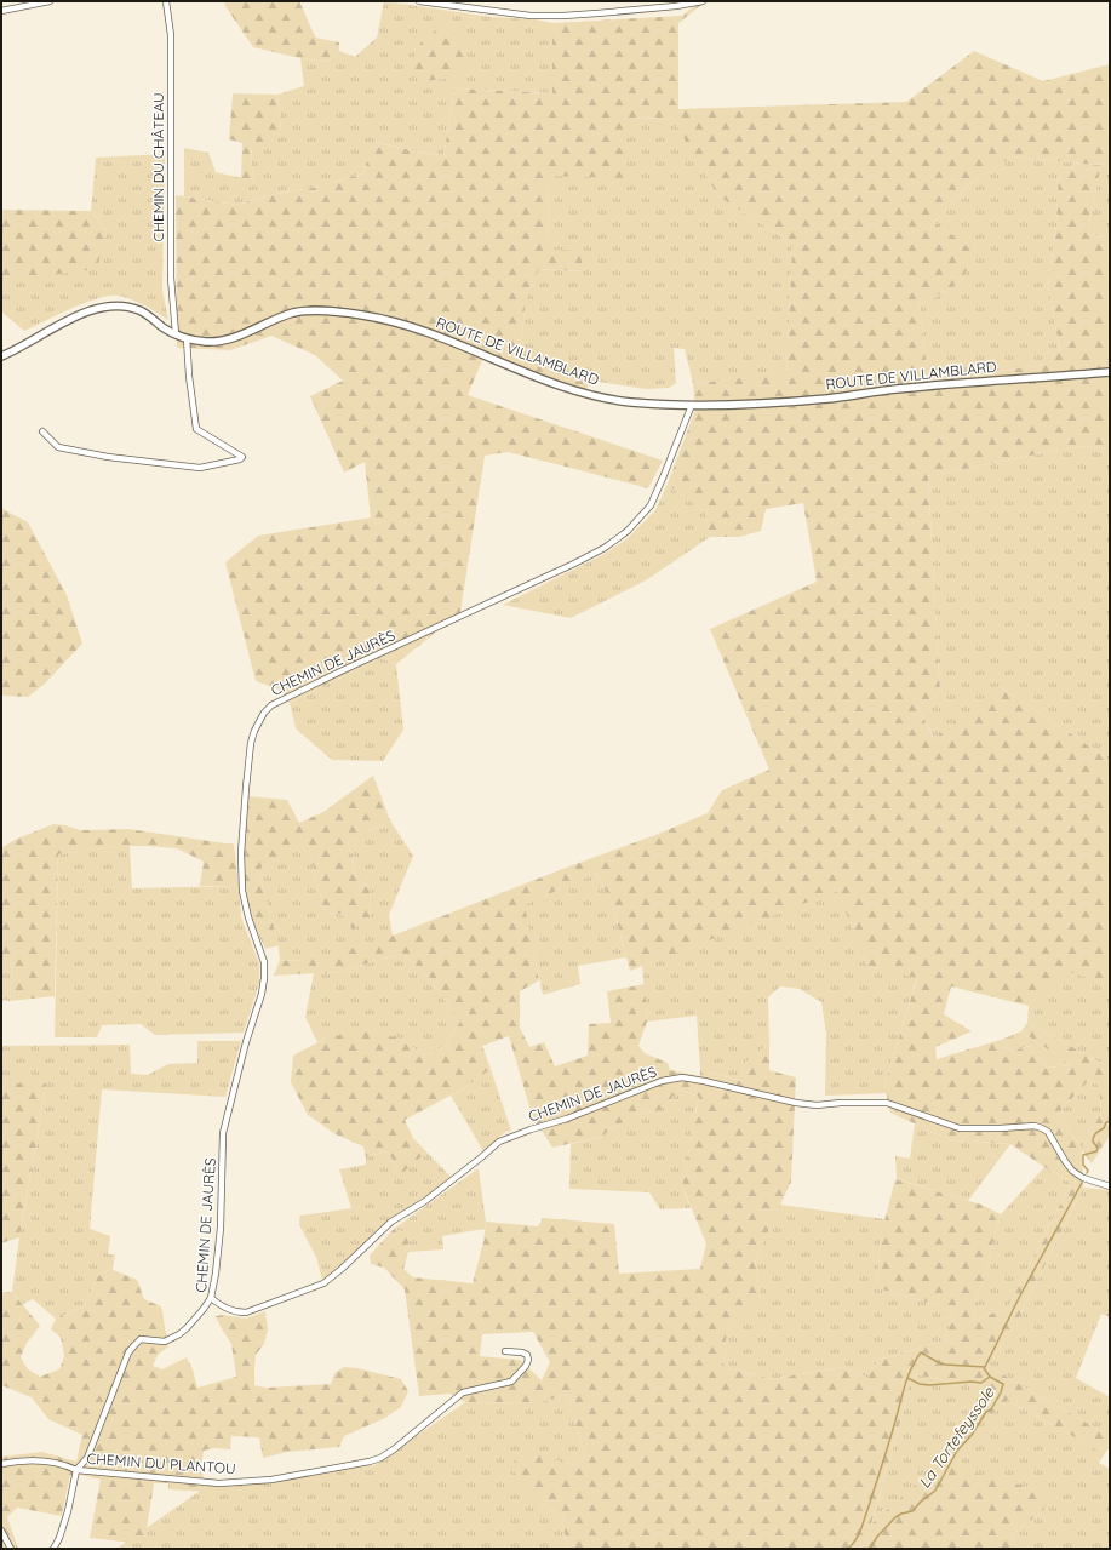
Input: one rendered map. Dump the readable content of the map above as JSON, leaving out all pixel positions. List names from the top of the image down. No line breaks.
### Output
{"streets":{"street":["CHEMIN DU CHÂTEAU","ROUTE DE VILLAMBLARD","CHEMIN DE JAURÈS","CHEMIN DU PLANTOU"]},"crossings":[["CHEMIN DU CHÂTEAU","ROUTE DE VILLAMBLARD"],["ROUTE DE VILLAMBLARD","CHEMIN DE JAURÈS"]],"water":["La Tortefeyssole"]}
